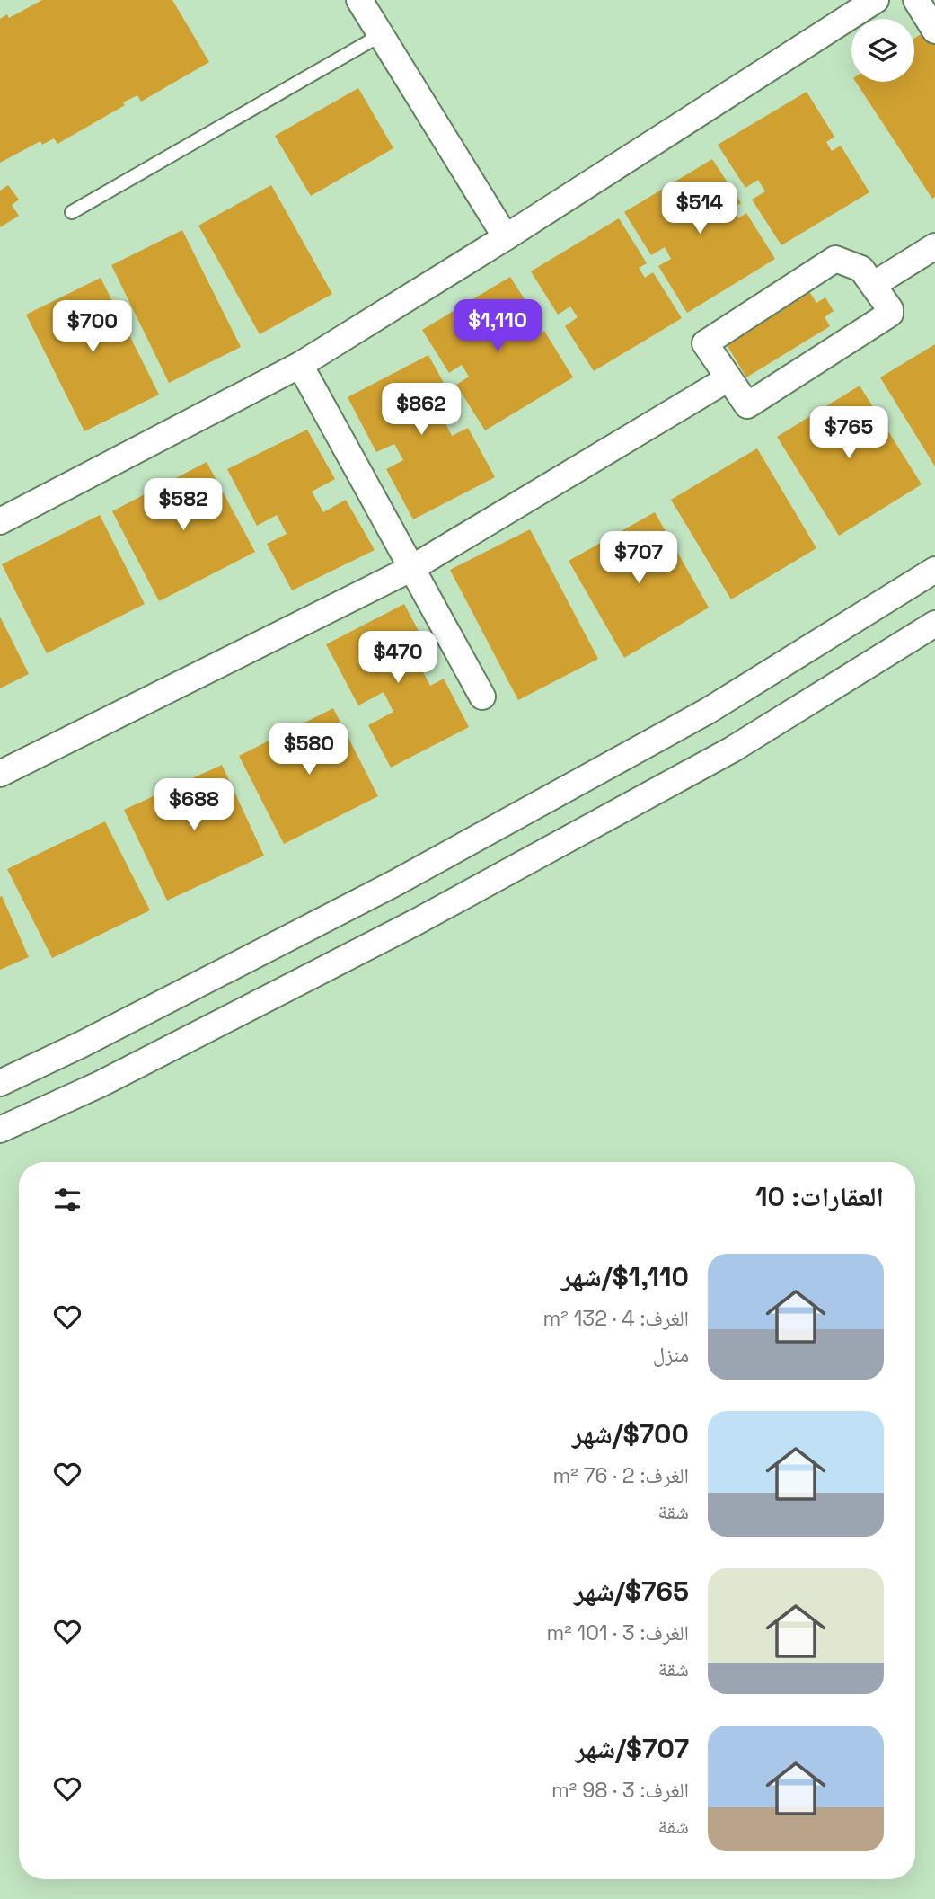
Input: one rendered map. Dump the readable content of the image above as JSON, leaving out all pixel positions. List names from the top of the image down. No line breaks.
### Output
{"page":{"price":["$514","$1,110","$700","$862","$765","$582","$707","$470","$580","$688"],"heading":"العقارات: 10","list":[{"name":"$1,110/شهر","note":"الغرف: 4 · 132 m² · منزل"},{"name":"$700/شهر","note":"الغرف: 2 · 76 m² · شقة"},{"name":"$765/شهر","note":"الغرف: 3 · 101 m² · شقة"},{"name":"$707/شهر","note":"الغرف: 3 · 98 m² · شقة"}]}}
